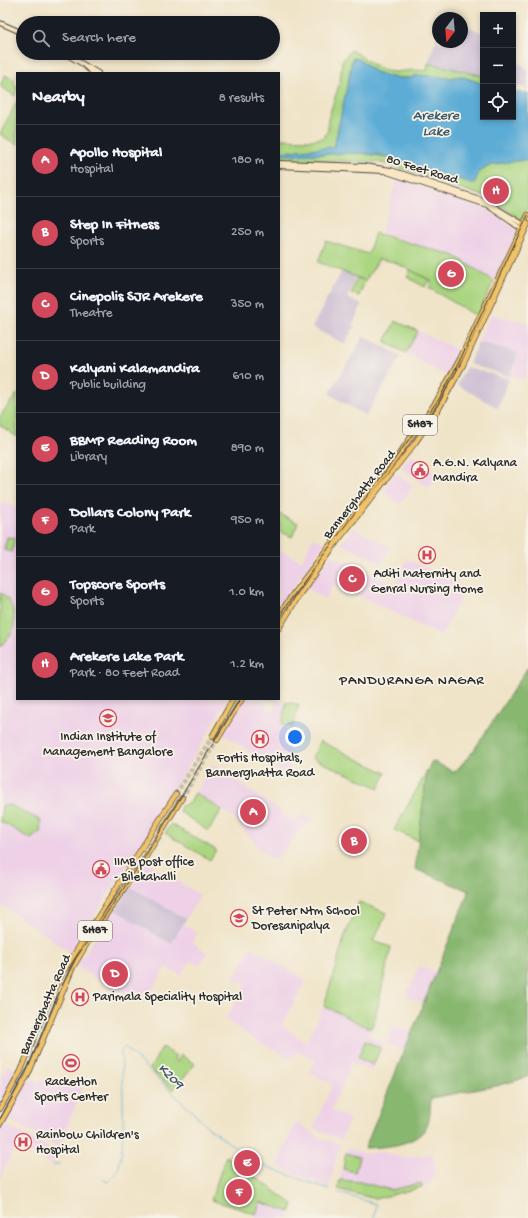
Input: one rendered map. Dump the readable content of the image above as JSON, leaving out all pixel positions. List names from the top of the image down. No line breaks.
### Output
{"streets":{"main road":["80 Feet Road","SH87","Bannerghatta Road"]},"crossings":[["80 Feet Road","Bannerghatta Road"]],"districts":["PANDURANGA NAGAR"],"water":["Arekere Lake","K209"],"places":{"public building":["A.G.N. Kalyana Mandira","IIMB post office - Bilekahalli"],"hospital":["Aditi Maternity and Genral Nursing Home","Fortis Hospitals, Bannerghatta Road","Parimala Speciality Hospital","Rainbow Children's Hospital"],"school or university":["Indian Institute of Management Bangalore","St Peter Ntm School Doresanipalya"],"sports":["Racketlon Sports Center"]},"north":"bottom","page":{"map_buttons":["+","−"],"search":"Search here","heading":["Nearby","8 results"],"list":[{"mark":"A","name":"Apollo Hospital","note":"Hospital","value":"180 m"},{"mark":"B","name":"Step In Fitness","note":"Sports","value":"250 m"},{"mark":"C","name":"Cinepolis SJR Arekere","note":"Theatre","value":"350 m"},{"mark":"D","name":"Kalyani Kalamandira","note":"Public building","value":"610 m"},{"mark":"E","name":"BBMP Reading Room","note":"Library","value":"890 m"},{"mark":"F","name":"Dollars Colony Park","note":"Park","value":"950 m"},{"mark":"G","name":"Topscore Sports","note":"Sports","value":"1.0 km"},{"mark":"H","name":"Arekere Lake Park","note":"Park · 80 Feet Road","value":"1.2 km"}],"pins":["H","G","C","A","B","D","E","F"]}}
